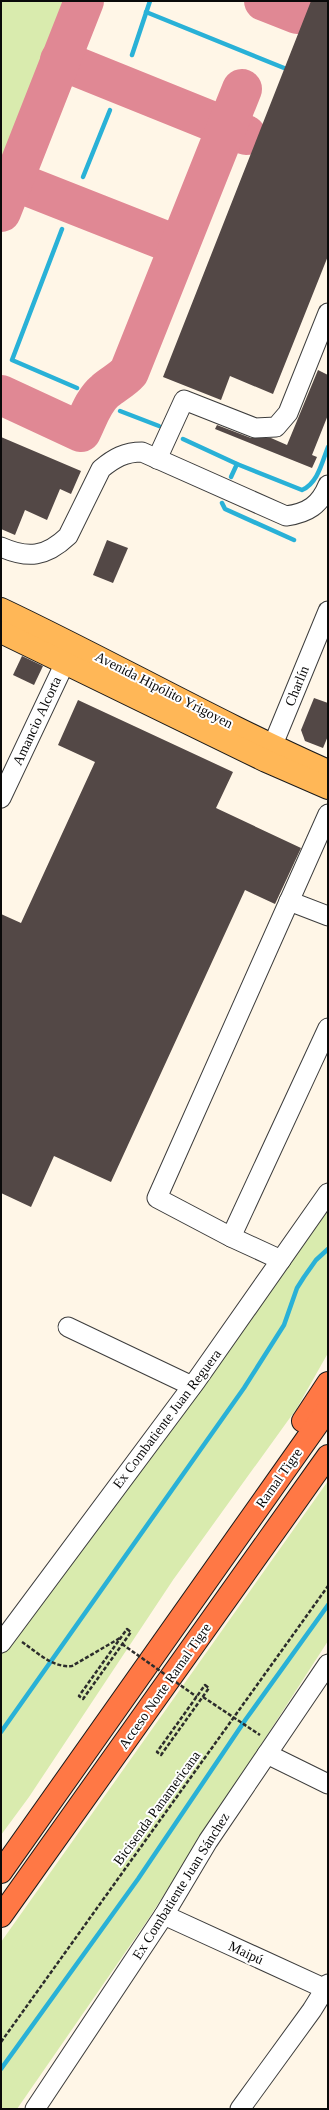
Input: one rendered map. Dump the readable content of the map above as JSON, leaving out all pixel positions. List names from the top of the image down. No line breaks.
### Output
{"streets":{"highway":["Ramal Tigre","Acceso Norte Ramal Tigre"],"main road":["Avenida Hipólito Yrigoyen"],"street":["Charlín","Amancio Alcorta","Ex Combatiente Juan Reguera","Ex Combatiente Juan Sánchez","Maipú"],"path":["Bicisenda Panamericana"]},"crossings":[["Charlín","Avenida Hipólito Yrigoyen"],["Avenida Hipólito Yrigoyen","Amancio Alcorta"],["Ramal Tigre","Acceso Norte Ramal Tigre"],["Ex Combatiente Juan Sánchez","Maipú"]]}
